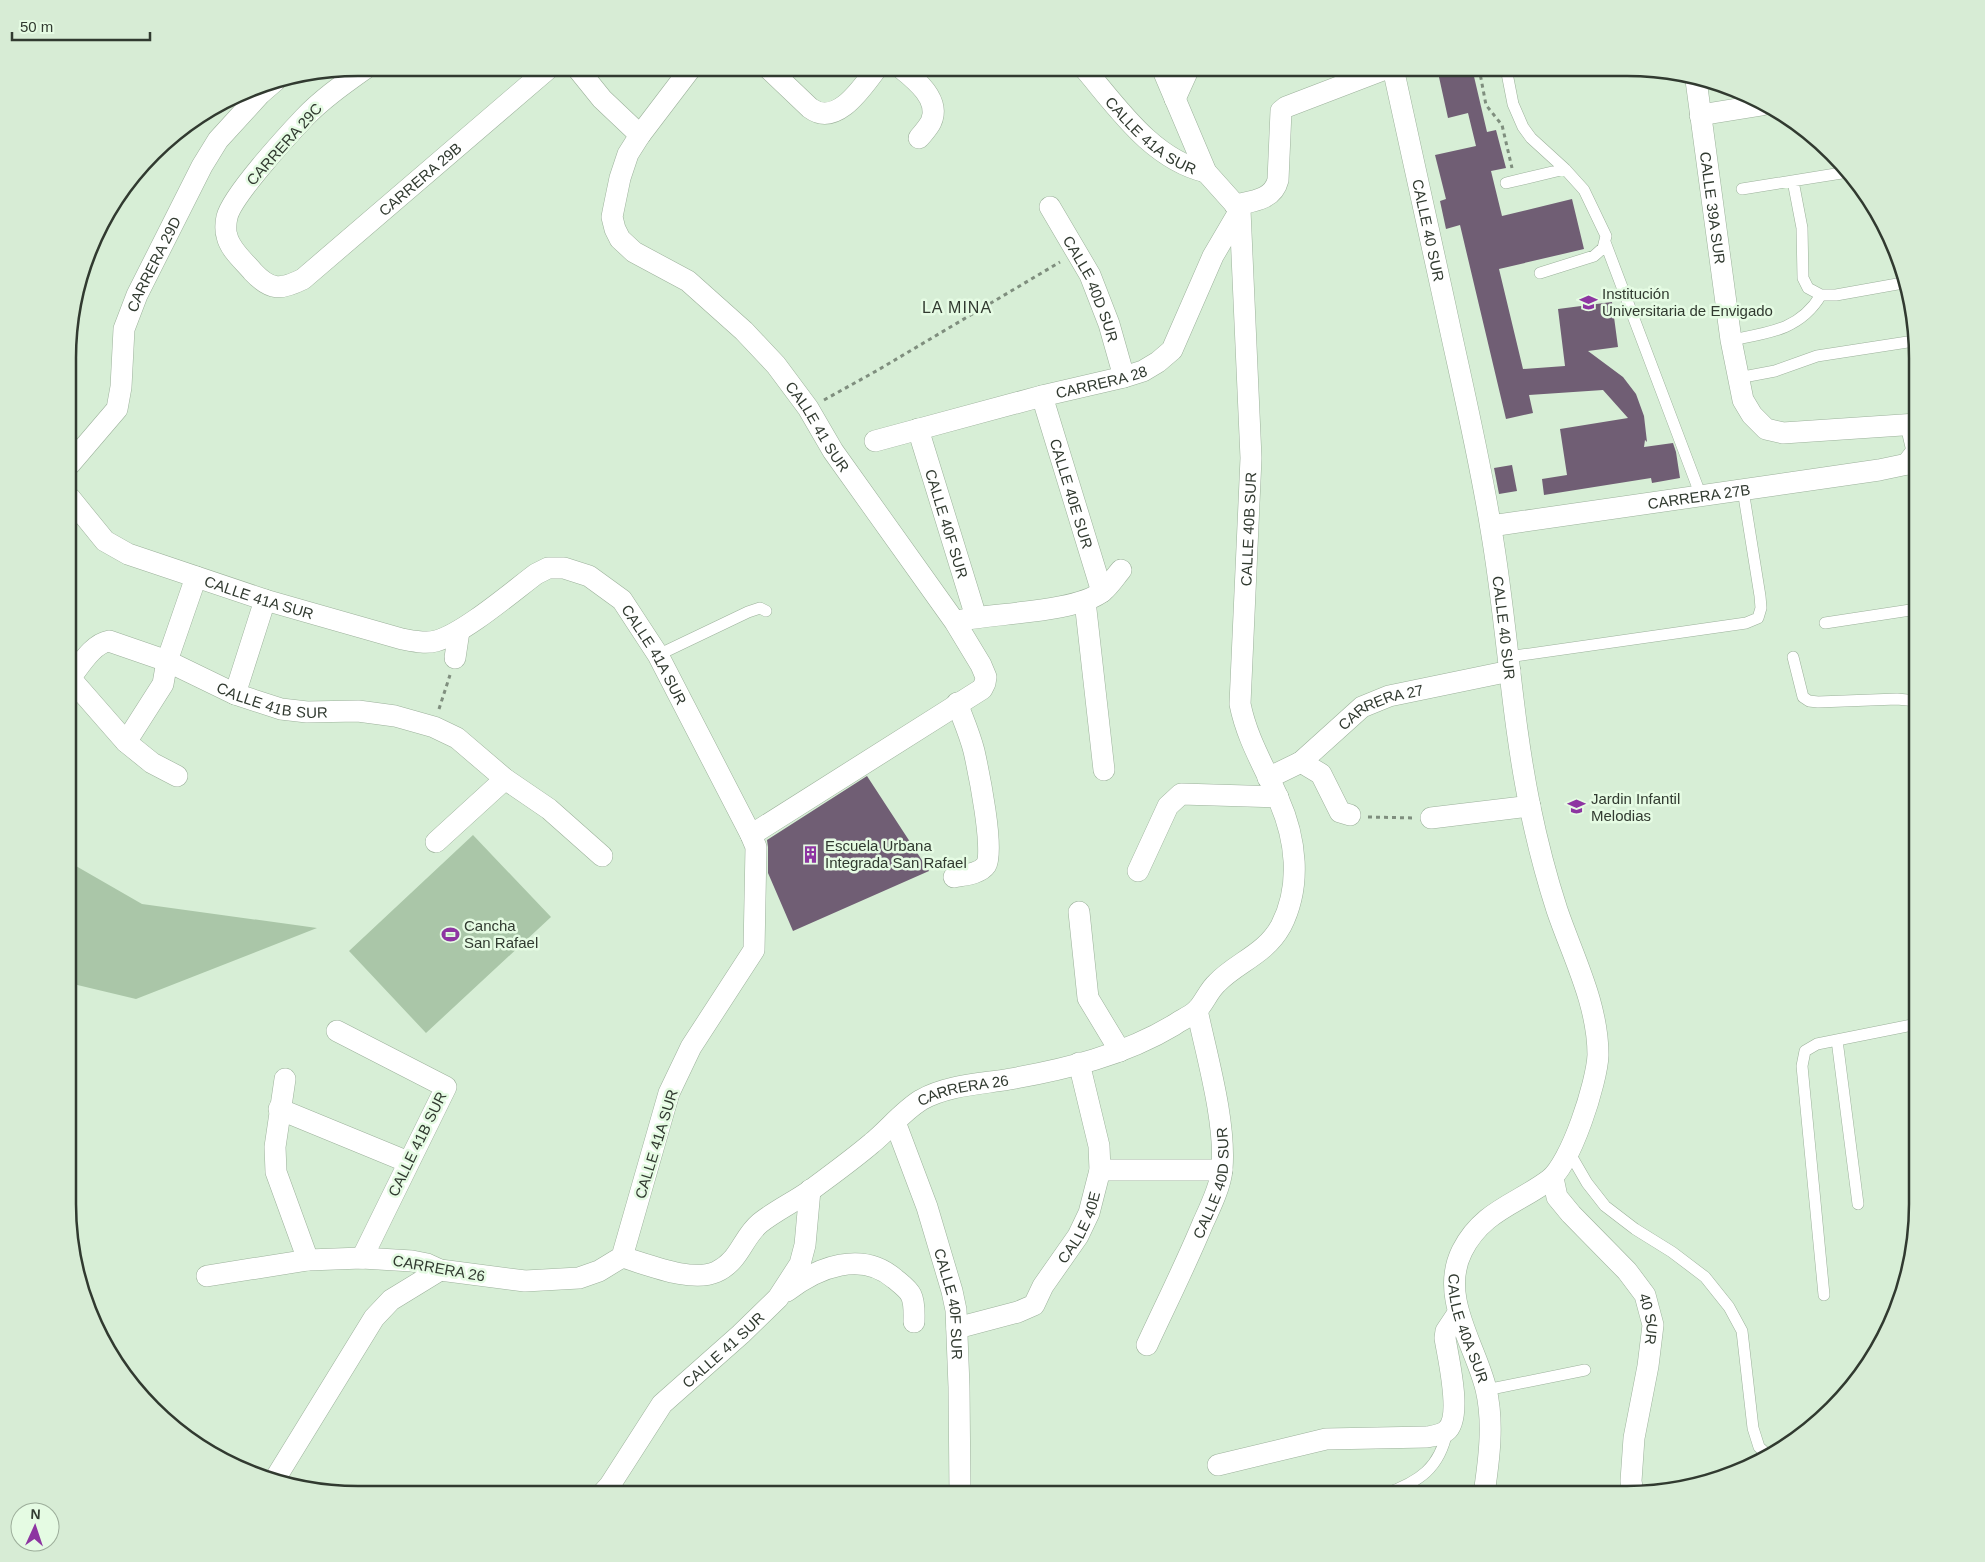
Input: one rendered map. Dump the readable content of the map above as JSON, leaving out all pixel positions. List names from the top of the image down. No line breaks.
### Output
{"streets":{"street":["CALLE 41A SUR","CARRERA 29C","CARRERA 29B","CALLE 39A SUR","CALLE 40 SUR","CARRERA 29D","CALLE 40D SUR","CARRERA 28","CALLE 41 SUR","CALLE 40E SUR","CARRERA 27B","CALLE 40F SUR","CALLE 40B SUR","CALLE 41B SUR","CARRERA 27","CARRERA 26","CALLE 40E","40 SUR","CALLE 40A SUR"]},"crossings":[["CALLE 41A SUR","CARRERA 26"],["CARRERA 29C","CARRERA 29B"],["CALLE 40 SUR","CARRERA 27B"],["CALLE 40 SUR","CARRERA 27"],["CALLE 40 SUR","40 SUR"],["CALLE 40 SUR","CALLE 40A SUR"],["CALLE 40D SUR","CARRERA 28"],["CALLE 40D SUR","CARRERA 26"],["CARRERA 28","CALLE 40E SUR"],["CARRERA 28","CALLE 40F SUR"],["CARRERA 28","CALLE 40B SUR"],["CALLE 41 SUR","CARRERA 26"],["CALLE 40F SUR","CARRERA 26"],["CALLE 40F SUR","CALLE 40E"],["CALLE 40B SUR","CARRERA 27"],["CALLE 40B SUR","CARRERA 26"],["CALLE 41B SUR","CARRERA 26"],["CARRERA 26","CALLE 40E"],["40 SUR","CALLE 40A SUR"]],"districts":["LA MINA"],"places":{"school or university":["Institución Universitaria de Envigado","Jardin Infantil Melodias"],"building":["Escuela Urbana Integrada San Rafael"],"sports":["Cancha San Rafael"]},"scale_bar":"50 m","north":"top"}
